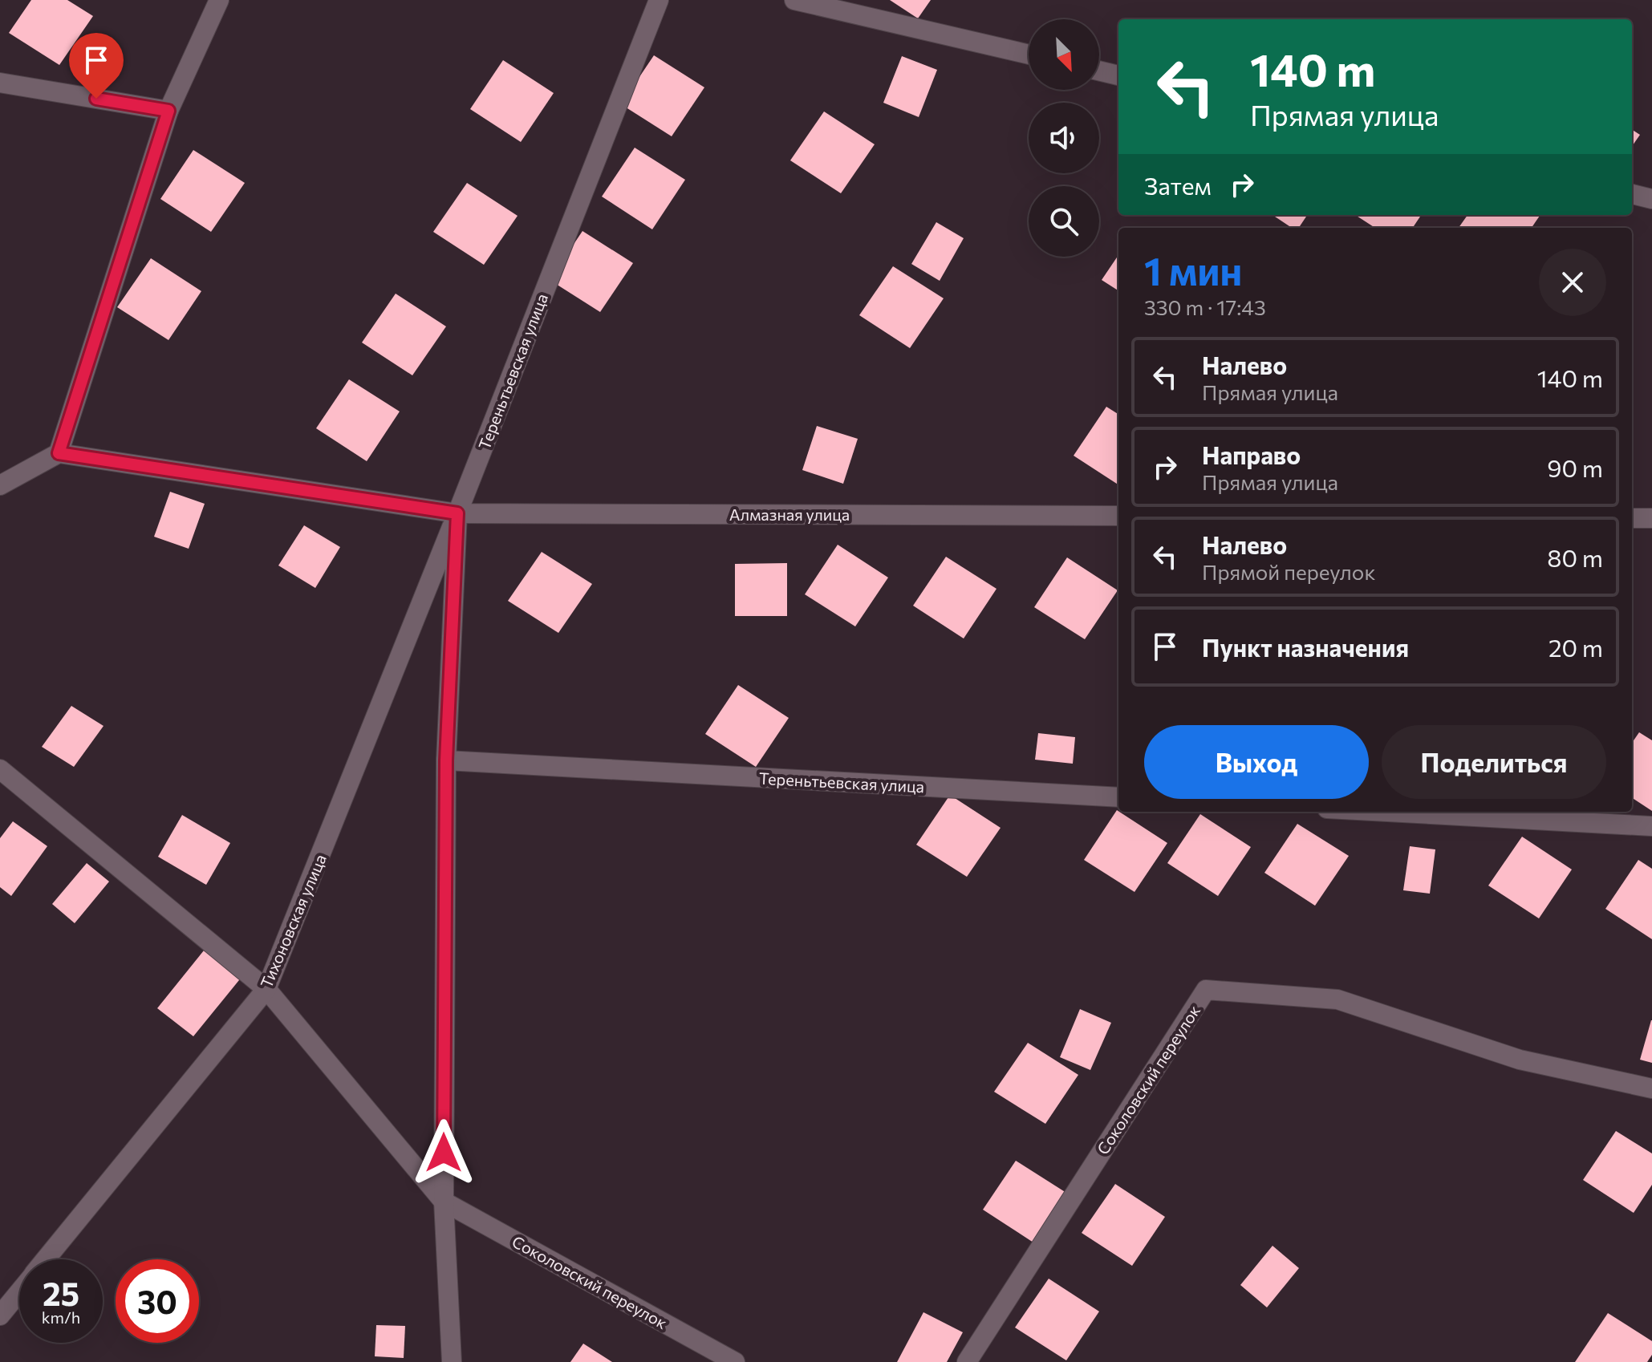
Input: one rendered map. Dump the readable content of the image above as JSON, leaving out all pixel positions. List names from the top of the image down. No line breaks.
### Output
{"streets":{"street":["Тереньтьевская улица","Алмазная улица","Тихоновская улица","Соколовский переулок"]},"crossings":[["Тереньтьевская улица","Алмазная улица"],["Тереньтьевская улица","Тихоновская улица"],["Тереньтьевская улица","Соколовский переулок"],["Алмазная улица","Тихоновская улица"]],"north":"bottom right","page":{"turn":["140 m","Прямая улица"],"then":"Затем","heading":["1 мин","330 m · 17:43"],"list":[{"name":"Налево","note":"Прямая улица","value":"140 m"},{"name":"Направо","note":"Прямая улица","value":"90 m"},{"name":"Налево","note":"Прямой переулок","value":"80 m"},{"name":"Пункт назначения","value":"20 m"}],"buttons":["Выход","Поделиться"],"speed":"25 km/h","limit":"30"}}
